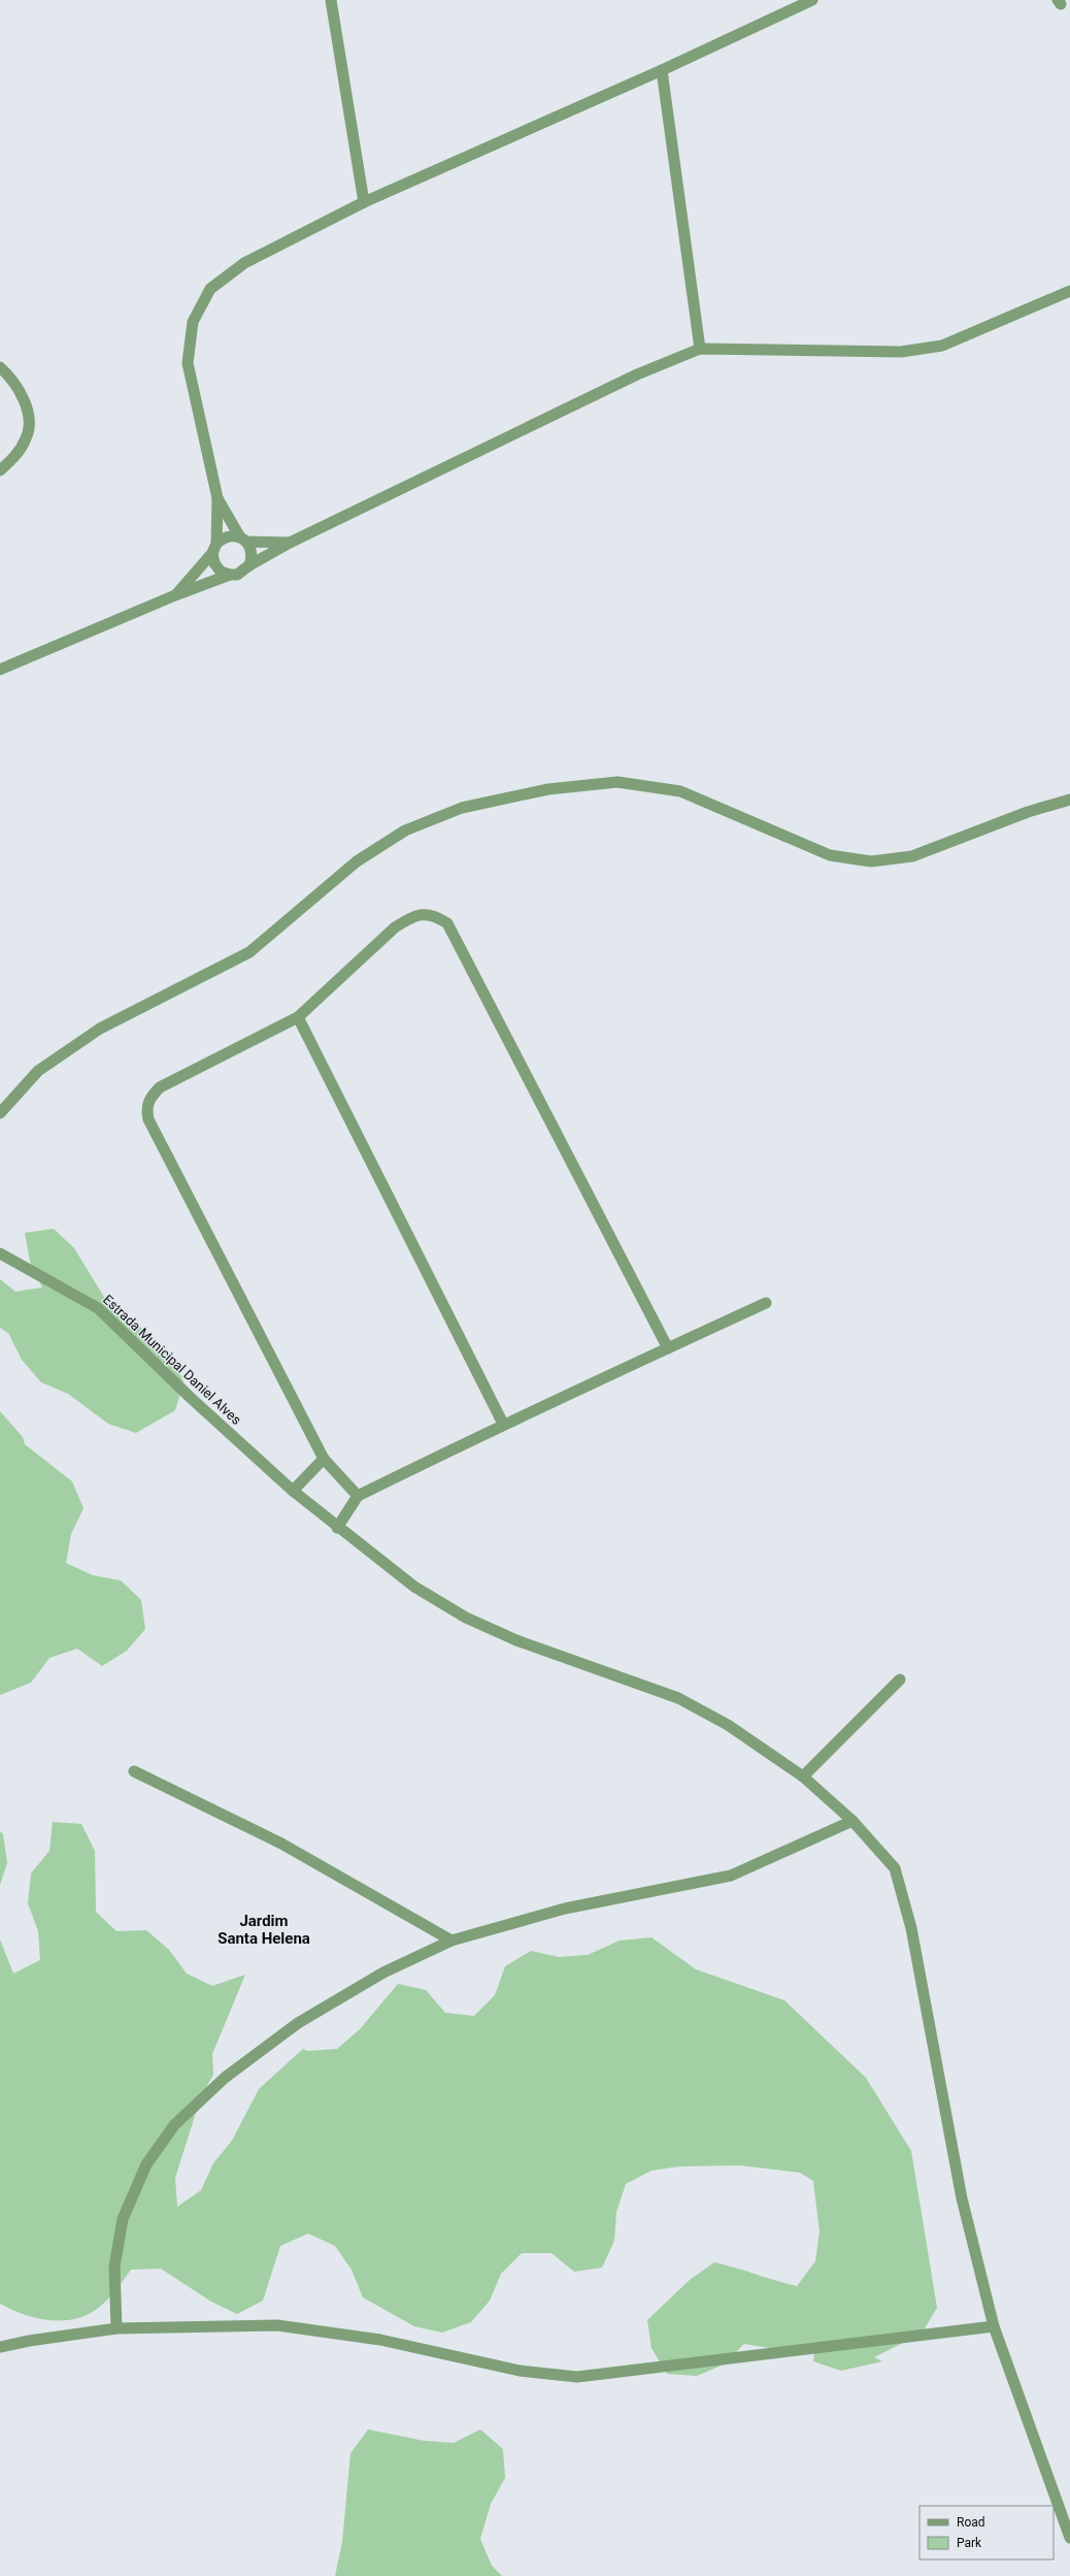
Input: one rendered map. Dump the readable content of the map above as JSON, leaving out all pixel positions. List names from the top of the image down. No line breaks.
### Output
{"streets":{"street":["Estrada Municipal Daniel Alves"]},"districts":["Jardim Santa Helena"],"legend":["Road","Park"]}
